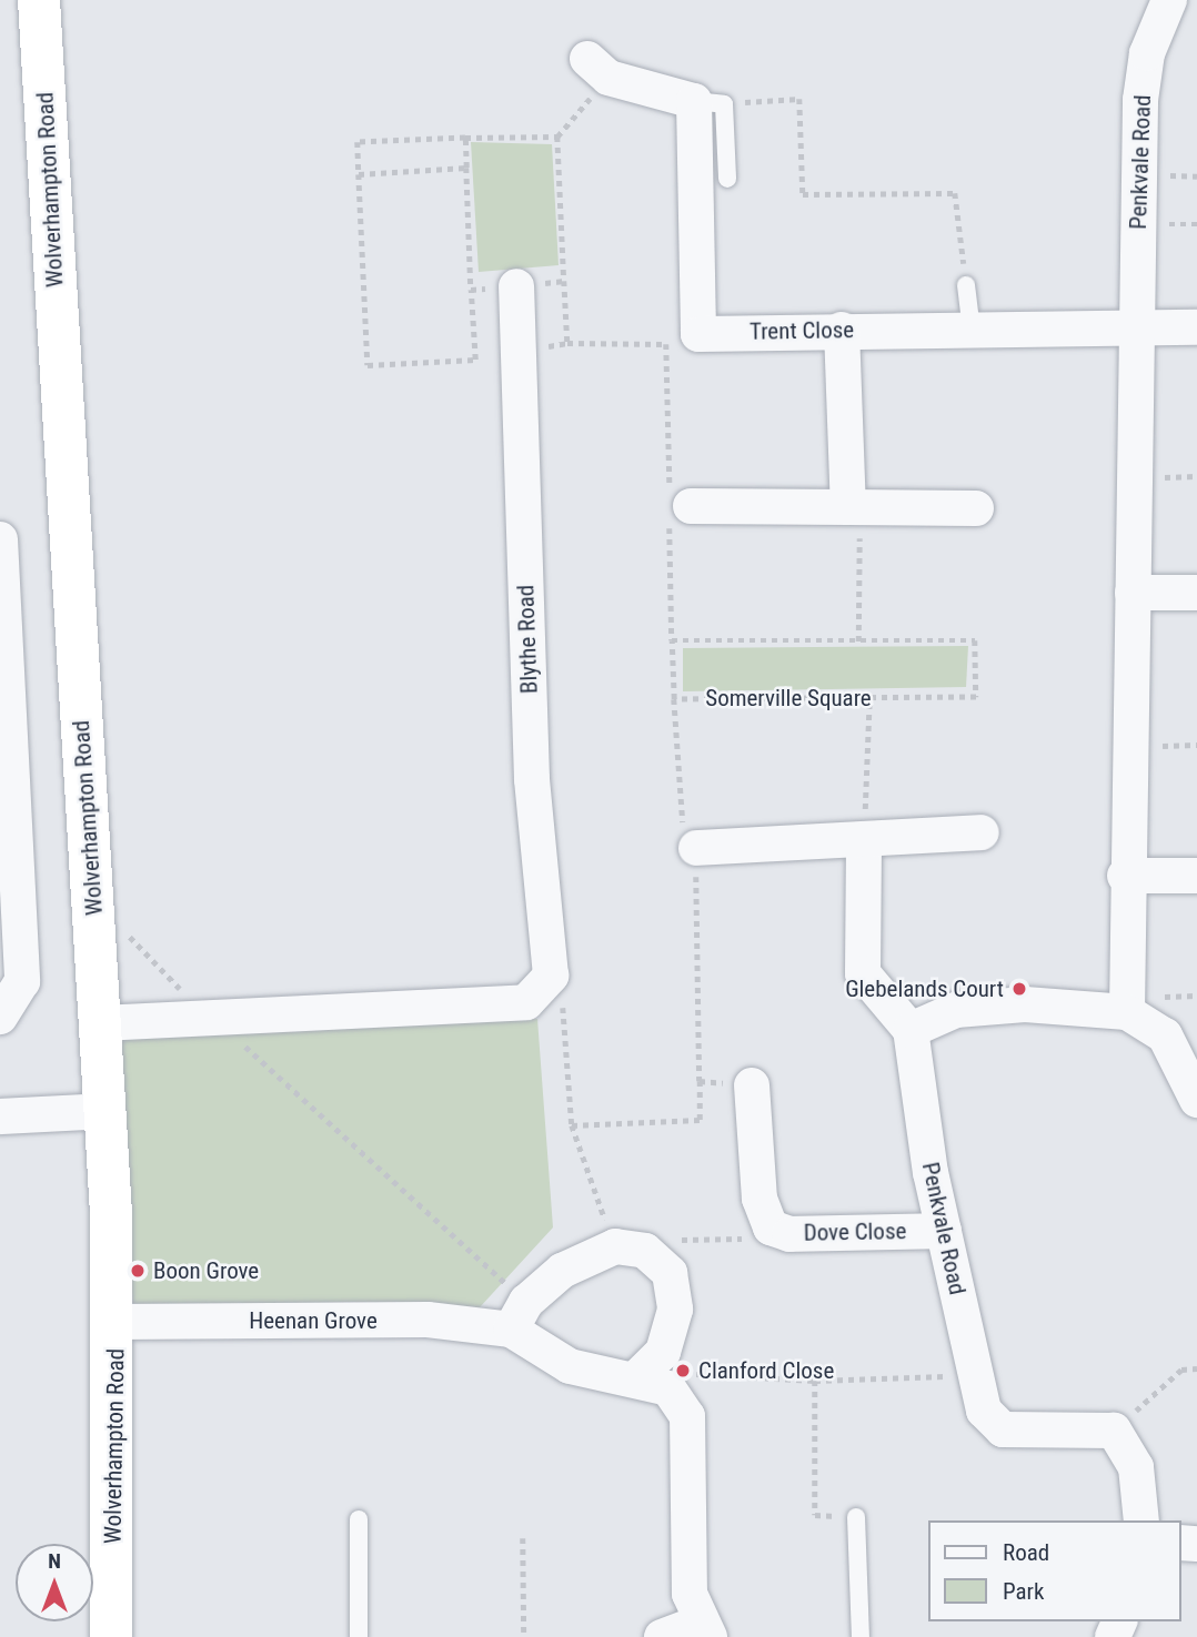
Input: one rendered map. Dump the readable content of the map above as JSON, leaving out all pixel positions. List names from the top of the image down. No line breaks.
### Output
{"streets":{"highway":["Wolverhampton Road"],"street":["Penkvale Road","Trent Close","Blythe Road","Dove Close","Heenan Grove"],"path":["Somerville Square"]},"crossings":[["Penkvale Road","Trent Close"],["Penkvale Road","Dove Close"],["Wolverhampton Road","Heenan Grove"]],"places":["Glebelands Court","Boon Grove","Clanford Close"],"legend":["Road","Park"],"north":"top"}
